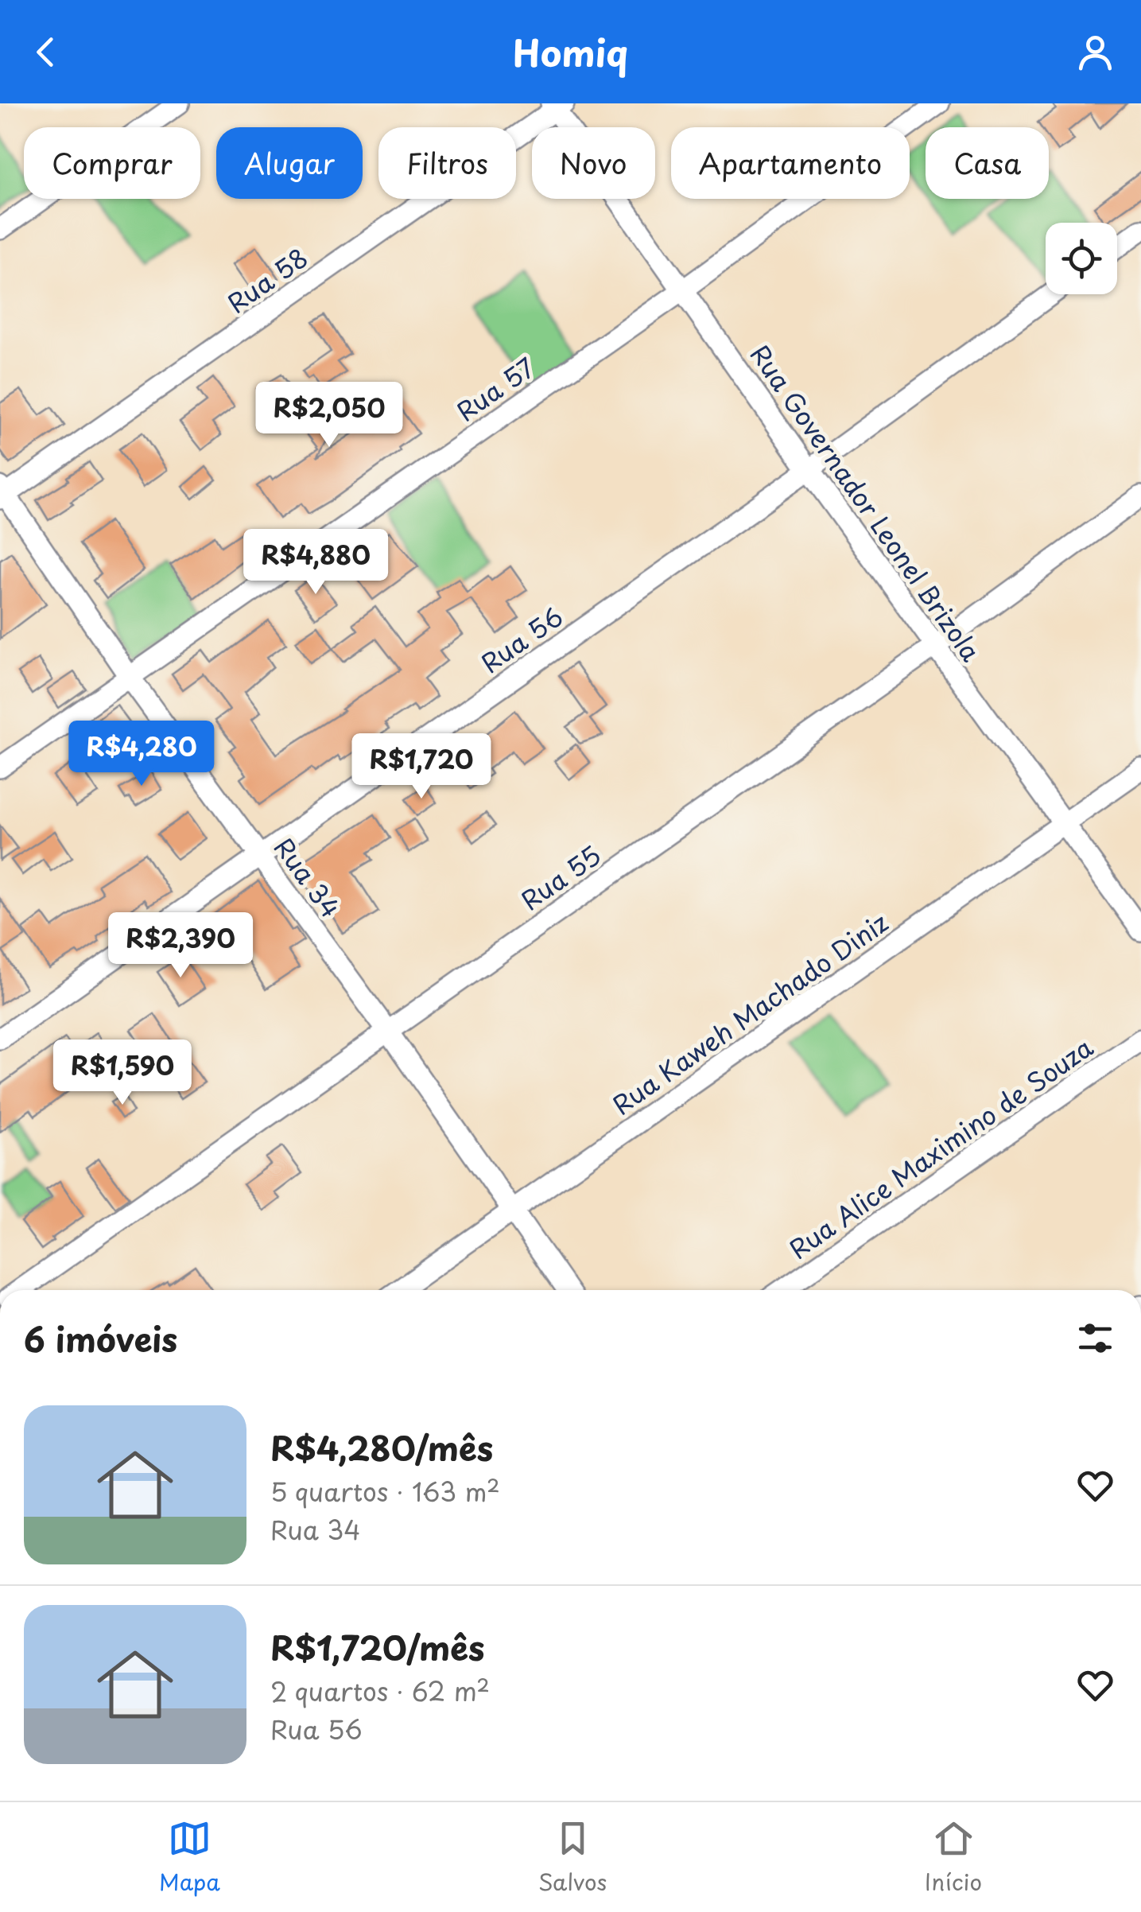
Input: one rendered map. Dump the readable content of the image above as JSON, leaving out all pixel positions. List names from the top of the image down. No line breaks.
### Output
{"streets":{"street":["Rua 58","Rua 57","Rua Governador Leonel Brizola","Rua 56","Rua 34","Rua 55","Rua Kaweh Machado Diniz","Rua Alice Maximino de Souza"]},"crossings":[["Rua 58","Rua Governador Leonel Brizola"],["Rua 58","Rua 34"],["Rua 57","Rua Governador Leonel Brizola"],["Rua 57","Rua 34"],["Rua Governador Leonel Brizola","Rua 56"],["Rua Governador Leonel Brizola","Rua 55"],["Rua Governador Leonel Brizola","Rua Kaweh Machado Diniz"],["Rua 56","Rua 34"],["Rua 34","Rua 55"],["Rua 34","Rua Kaweh Machado Diniz"]],"page":{"header":"Homiq","chip":["Comprar","Alugar","Filtros","Novo","Apartamento","Casa"],"price":["R$2,050","R$4,880","R$4,280","R$1,720","R$2,390","R$1,590"],"heading":"6 imóveis","list":[{"name":"R$4,280/mês","note":"5 quartos · 163 m² · Rua 34"},{"name":"R$1,720/mês","note":"2 quartos · 62 m² · Rua 56"}],"tabs":["Mapa","Salvos","Início"]}}
